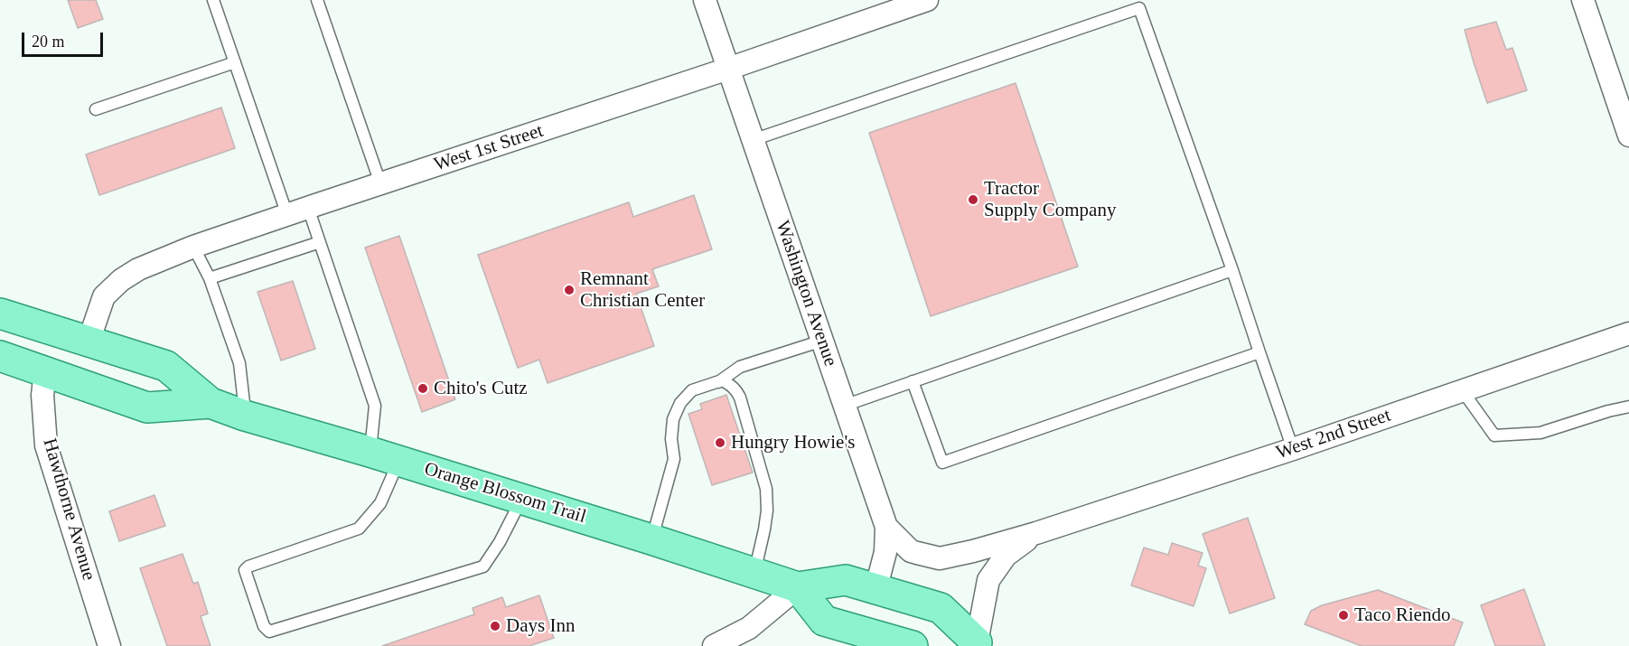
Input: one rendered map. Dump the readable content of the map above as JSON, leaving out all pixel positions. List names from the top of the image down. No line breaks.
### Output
{"streets":{"main road":["Orange Blossom Trail"],"street":["West 1st Street","Washington Avenue","West 2nd Street","Hawthorne Avenue"]},"crossings":[["West 1st Street","Washington Avenue"],["West 1st Street","Orange Blossom Trail"],["Washington Avenue","West 2nd Street"],["Washington Avenue","Orange Blossom Trail"],["West 2nd Street","Orange Blossom Trail"],["Orange Blossom Trail","Hawthorne Avenue"]],"places":["Tractor Supply Company","Remnant Christian Center","Chito's Cutz","Hungry Howie's","Taco Riendo","Days Inn"],"scale_bar":"20 m"}
